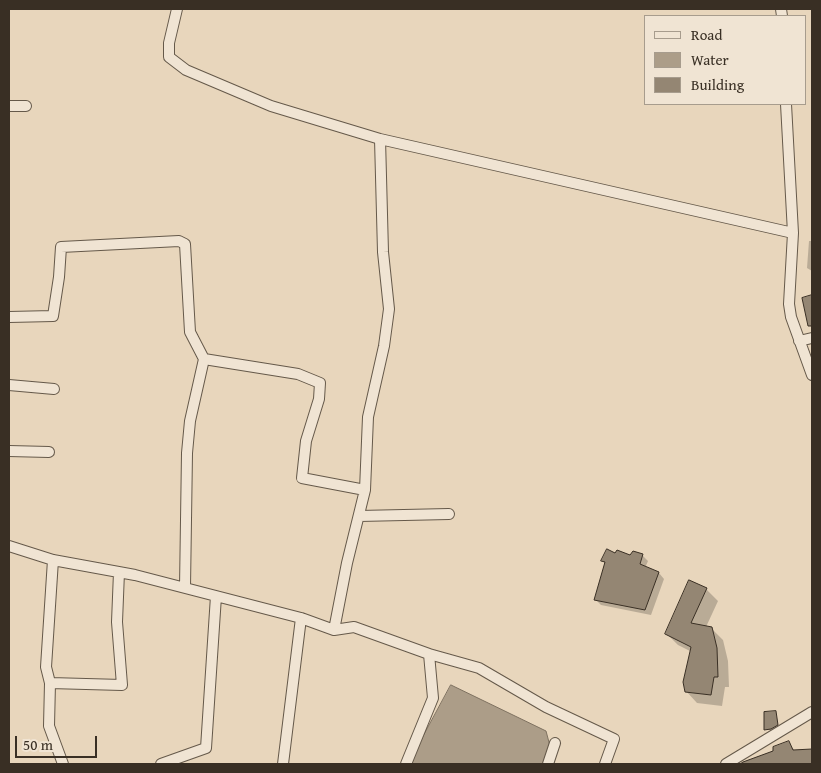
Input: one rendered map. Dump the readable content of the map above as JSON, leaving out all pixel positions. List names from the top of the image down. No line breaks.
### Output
{"legend":["Road","Water","Building"],"scale_bar":"50 m"}
